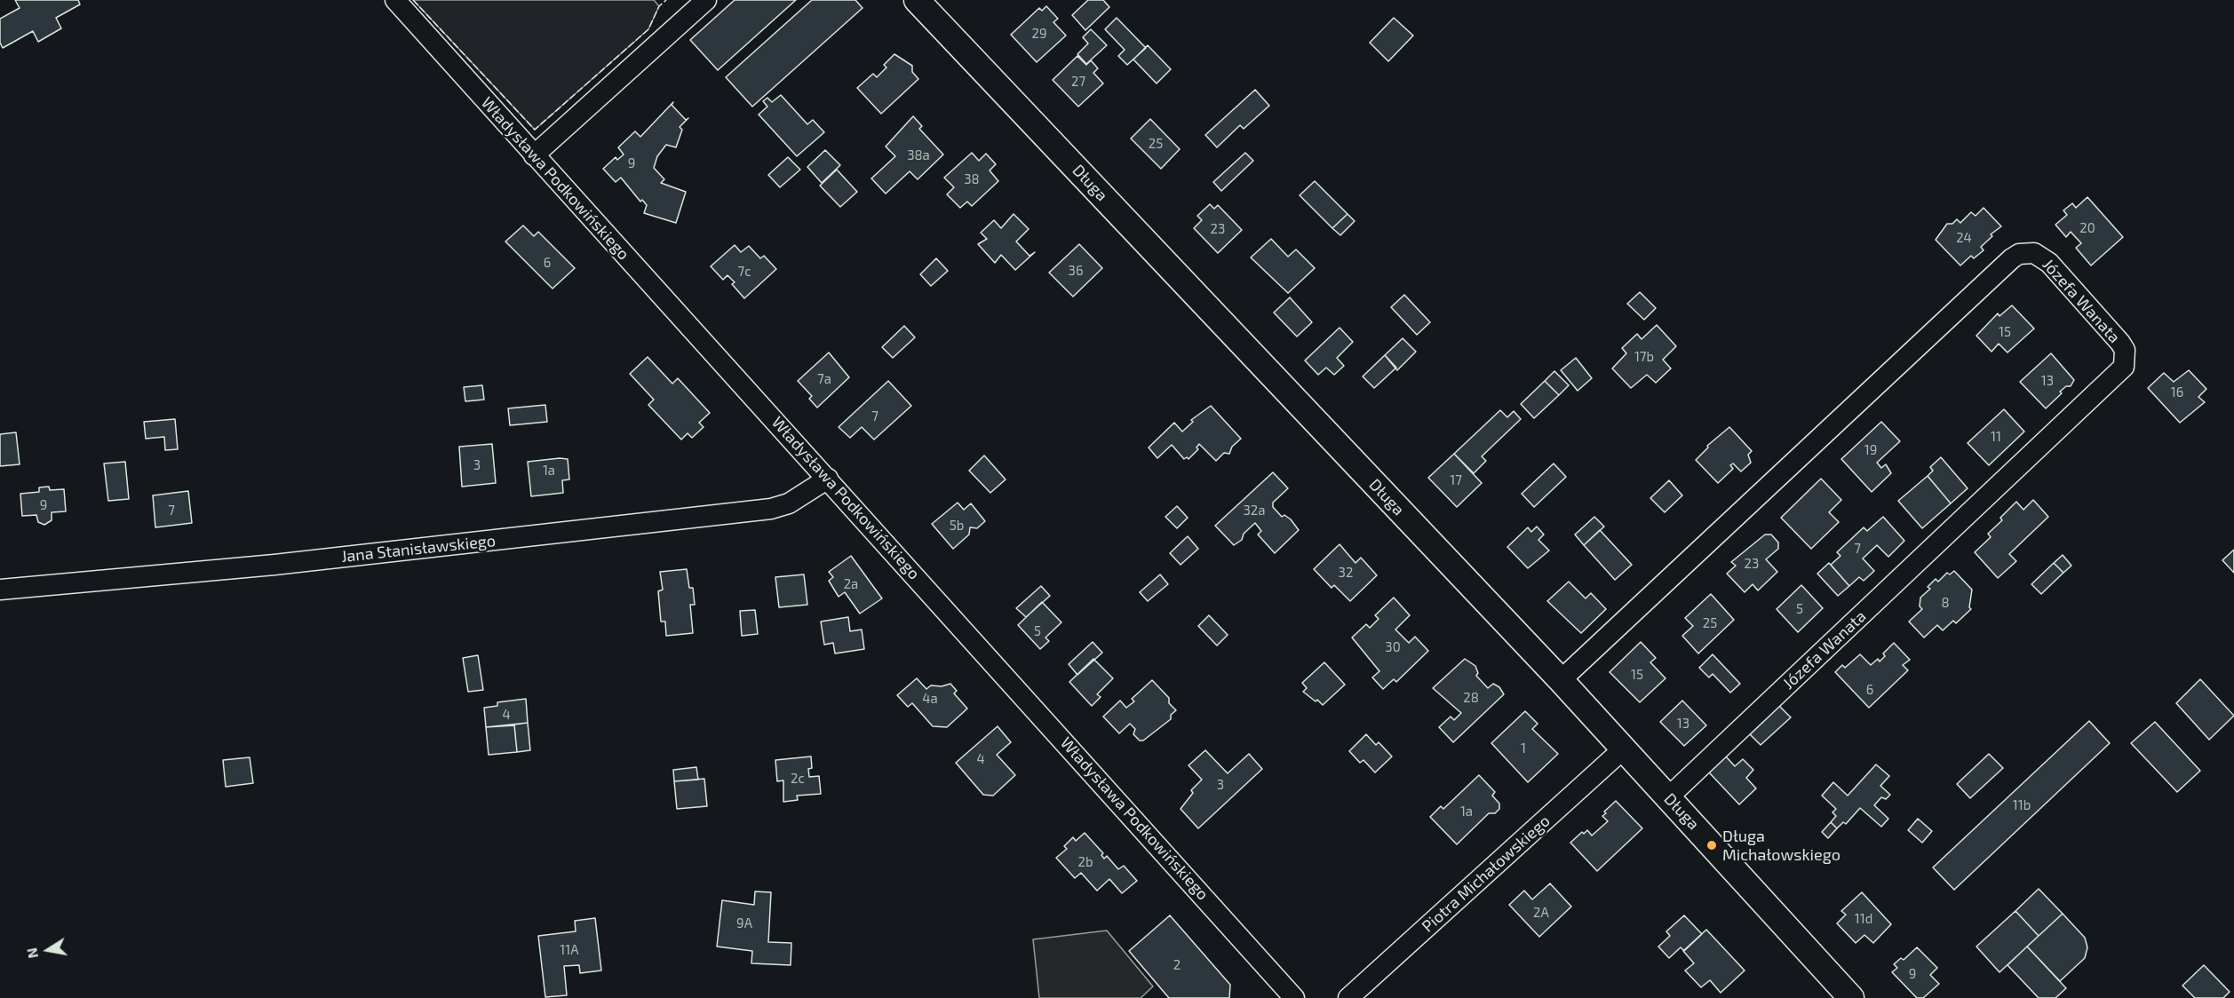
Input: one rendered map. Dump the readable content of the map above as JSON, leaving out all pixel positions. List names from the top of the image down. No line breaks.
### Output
{"streets":{"street":["Władysława Podkowińskiego","Długa","Józefa Wanata","Jana Stanisławskiego","Piotra Michałowskiego"]},"crossings":[["Władysława Podkowińskiego","Jana Stanisławskiego"],["Długa","Józefa Wanata"],["Długa","Piotra Michałowskiego"]],"places":["Długa Michałowskiego"],"house_numbers":["29","27","25","38a","9","38","20","23","24","6","36","7c","15","17b","7a","13","16","7","11","19","3","1a","17","9","7","32a","5b","7","23","32","2a","8","5","25","5","30","15","6","28","4a","4","13","1","4","2c","3","11b","1a","2b","2A","11d","9A","11A","2","9"],"north":"left"}
